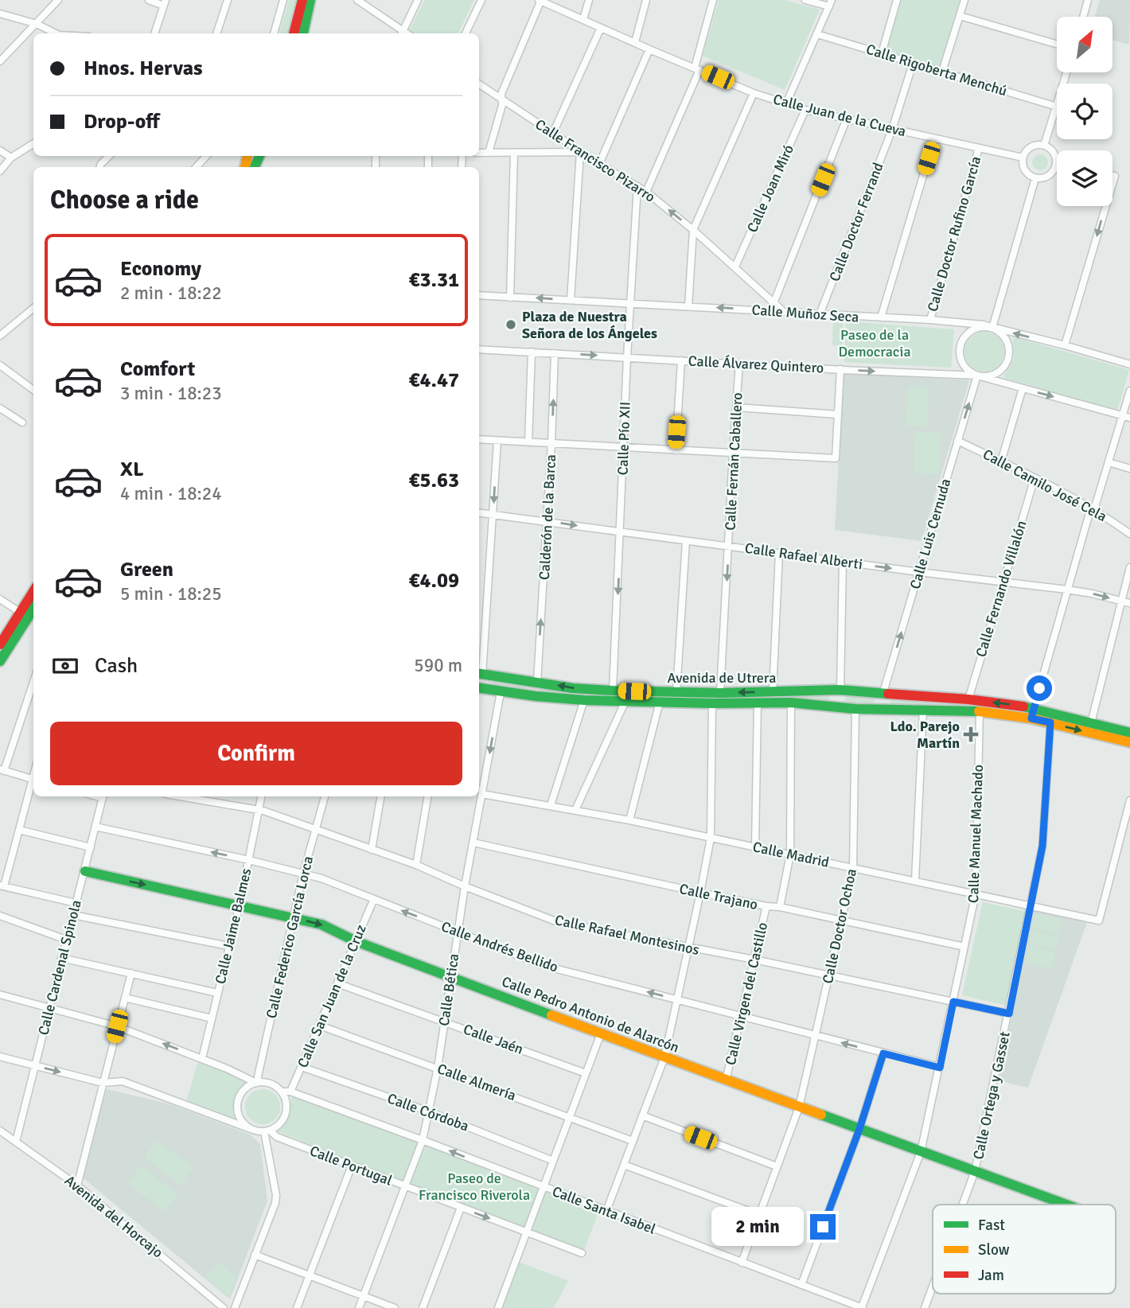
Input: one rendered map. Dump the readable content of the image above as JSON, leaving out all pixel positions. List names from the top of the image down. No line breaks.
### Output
{"streets":{"street":["Calle Rigoberta Menchú","Calle Juan de la Cueva","Calle Francisco Pizarro","Calle Joan Miró","Calle Doctor Ferrand","Calle Doctor Rufino García","Calle Muñoz Seca","Calle Álvarez Quintero","Calle Pío XII","Calle Fernán Caballero","Calle Camilo José Cela","Calderón de la Barca","Calle Luis Cernuda","Calle Rafael Alberti","Calle Fernando Villalón","Avenida de Utrera","Calle Manuel Machado","Calle Madrid","Calle Trajano","Calle Jaime Balmes","Calle Doctor Ochoa","Calle Rafael Montesinos","Calle Federico García Lorca","Calle Andrés Bellido","Calle Cardenal Spinola","Calle Bética","Calle Virgen del Castillo","Calle San Juan de la Cruz","Calle Pedro Antonio de Alarcón","Calle Jaén","Calle Almería","Calle Ortega y Gasset","Calle Córdoba","Calle Portugal","Calle Santa Isabel","Avenida del Horcajo"]},"crossings":[["Calle Rigoberta Menchú","Calle Doctor Ferrand"],["Calle Juan de la Cueva","Calle Joan Miró"],["Calle Juan de la Cueva","Calle Doctor Ferrand"],["Calle Juan de la Cueva","Calle Doctor Rufino García"],["Calle Francisco Pizarro","Calle Joan Miró"],["Calle Francisco Pizarro","Calle Muñoz Seca"],["Calle Francisco Pizarro","Calle Pío XII"],["Calle Doctor Ferrand","Calle Muñoz Seca"],["Calle Doctor Rufino García","Calle Muñoz Seca"],["Calle Muñoz Seca","Calle Álvarez Quintero"],["Calle Muñoz Seca","Calle Pío XII"],["Calle Muñoz Seca","Calle Luis Cernuda"],["Calle Álvarez Quintero","Calle Pío XII"],["Calle Álvarez Quintero","Calle Fernán Caballero"],["Calle Álvarez Quintero","Calderón de la Barca"],["Calle Álvarez Quintero","Calle Luis Cernuda"],["Calle Pío XII","Calle Rafael Alberti"],["Calle Pío XII","Avenida de Utrera"],["Calle Fernán Caballero","Calle Rafael Alberti"],["Calle Fernán Caballero","Avenida de Utrera"],["Calle Camilo José Cela","Calle Luis Cernuda"],["Calle Camilo José Cela","Calle Fernando Villalón"],["Calderón de la Barca","Calle Rafael Alberti"],["Calderón de la Barca","Avenida de Utrera"],["Calle Luis Cernuda","Calle Rafael Alberti"],["Calle Luis Cernuda","Avenida de Utrera"],["Calle Rafael Alberti","Calle Fernando Villalón"],["Avenida de Utrera","Calle Doctor Ochoa"],["Avenida de Utrera","Calle Bética"],["Avenida de Utrera","Calle Virgen del Castillo"],["Calle Manuel Machado","Calle Madrid"],["Calle Manuel Machado","Calle Trajano"],["Calle Manuel Machado","Calle Rafael Montesinos"],["Calle Manuel Machado","Calle Andrés Bellido"],["Calle Manuel Machado","Calle Pedro Antonio de Alarcón"],["Calle Manuel Machado","Calle Santa Isabel"],["Calle Madrid","Calle Doctor Ochoa"],["Calle Madrid","Calle Bética"],["Calle Madrid","Calle Virgen del Castillo"],["Calle Madrid","Calle Ortega y Gasset"],["Calle Trajano","Calle Doctor Ochoa"],["Calle Trajano","Calle Bética"],["Calle Trajano","Calle Virgen del Castillo"],["Calle Jaime Balmes","Calle Rafael Montesinos"],["Calle Jaime Balmes","Calle Andrés Bellido"],["Calle Jaime Balmes","Calle Pedro Antonio de Alarcón"],["Calle Doctor Ochoa","Calle Rafael Montesinos"],["Calle Doctor Ochoa","Calle Andrés Bellido"],["Calle Doctor Ochoa","Calle Pedro Antonio de Alarcón"],["Calle Doctor Ochoa","Calle Santa Isabel"],["Calle Rafael Montesinos","Calle Federico García Lorca"],["Calle Rafael Montesinos","Calle Bética"],["Calle Rafael Montesinos","Calle Virgen del Castillo"],["Calle Rafael Montesinos","Calle Ortega y Gasset"],["Calle Federico García Lorca","Calle Andrés Bellido"],["Calle Federico García Lorca","Calle Pedro Antonio de Alarcón"],["Calle Federico García Lorca","Calle Portugal"],["Calle Federico García Lorca","Calle Santa Isabel"],["Calle Andrés Bellido","Calle Cardenal Spinola"],["Calle Andrés Bellido","Calle Bética"],["Calle Andrés Bellido","Calle Virgen del Castillo"],["Calle Andrés Bellido","Calle San Juan de la Cruz"],["Calle Cardenal Spinola","Calle Pedro Antonio de Alarcón"],["Calle Cardenal Spinola","Avenida del Horcajo"],["Calle Bética","Calle Pedro Antonio de Alarcón"],["Calle Bética","Calle Jaén"],["Calle Bética","Calle Almería"],["Calle Bética","Calle Córdoba"],["Calle Bética","Calle Portugal"],["Calle Bética","Calle Santa Isabel"],["Calle Virgen del Castillo","Calle Pedro Antonio de Alarcón"],["Calle San Juan de la Cruz","Calle Pedro Antonio de Alarcón"],["Calle San Juan de la Cruz","Calle Jaén"],["Calle San Juan de la Cruz","Calle Almería"],["Calle San Juan de la Cruz","Calle Córdoba"],["Calle San Juan de la Cruz","Calle Santa Isabel"],["Calle Pedro Antonio de Alarcón","Calle Ortega y Gasset"],["Calle Portugal","Calle Santa Isabel"]],"one_way":["Calle Álvarez Quintero","Calle Andrés Bellido"],"parks":["Paseo de la Democracia","Paseo de Francisco Riverola"],"places":{"other":["Plaza de Nuestra Señora de los Ángeles"],"health":["Ldo. Parejo Martín"]},"legend":["Fast","Slow","Jam"],"north":"top right","page":{"banner":["Hnos. Hervas","Drop-off"],"heading":"Choose a ride","list":[{"name":"Economy","note":"2 min · 18:22","value":"€3.31"},{"name":"Comfort","note":"3 min · 18:23","value":"€4.47"},{"name":"XL","note":"4 min · 18:24","value":"€5.63"},{"name":"Green","note":"5 min · 18:25","value":"€4.09"}],"pay":["Cash","590 m"],"buttons":"Confirm","bubble":"2 min"}}
